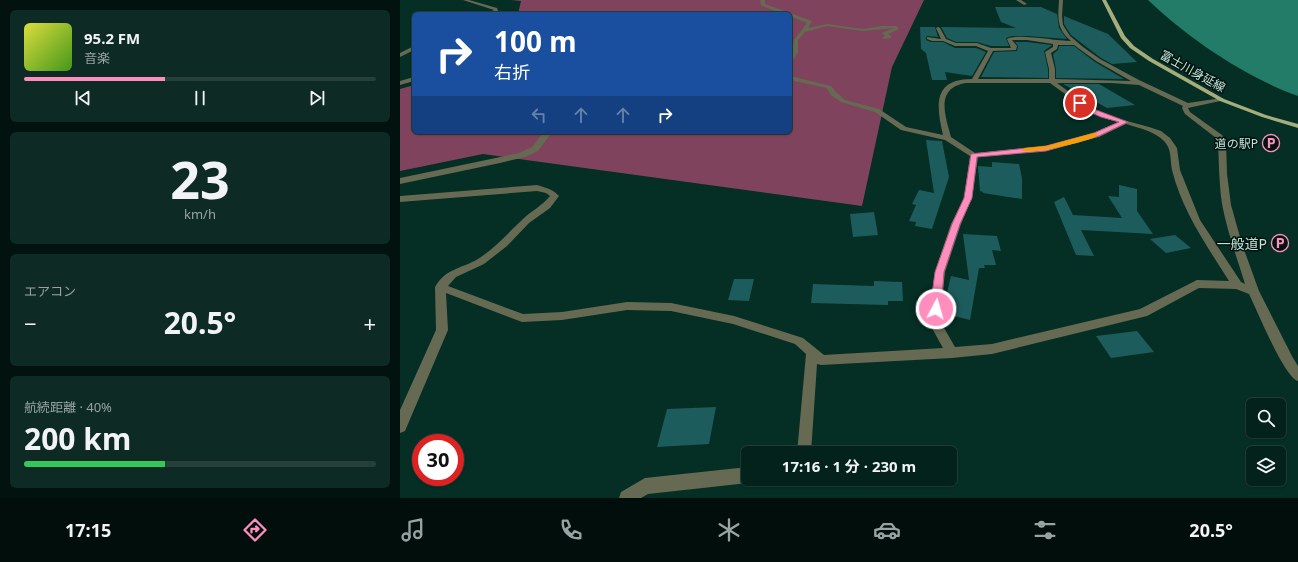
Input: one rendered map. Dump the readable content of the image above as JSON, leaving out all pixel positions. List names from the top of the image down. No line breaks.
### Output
{"streets":{"main road":["富士川身延線"]},"places":{"parking":["道の駅P","一般道P"]},"page":{"turn":["100 m","右折"],"song":["95.2 FM","音楽"],"tile":[["23","km/h"],"エアコン",["航続距離 · 40%","200 km"]],"heat":["−","20.5°","+"],"limit":"30","trip":"17:16 · 1 分 · 230 m","tabs":["17:15","20.5°"]}}
